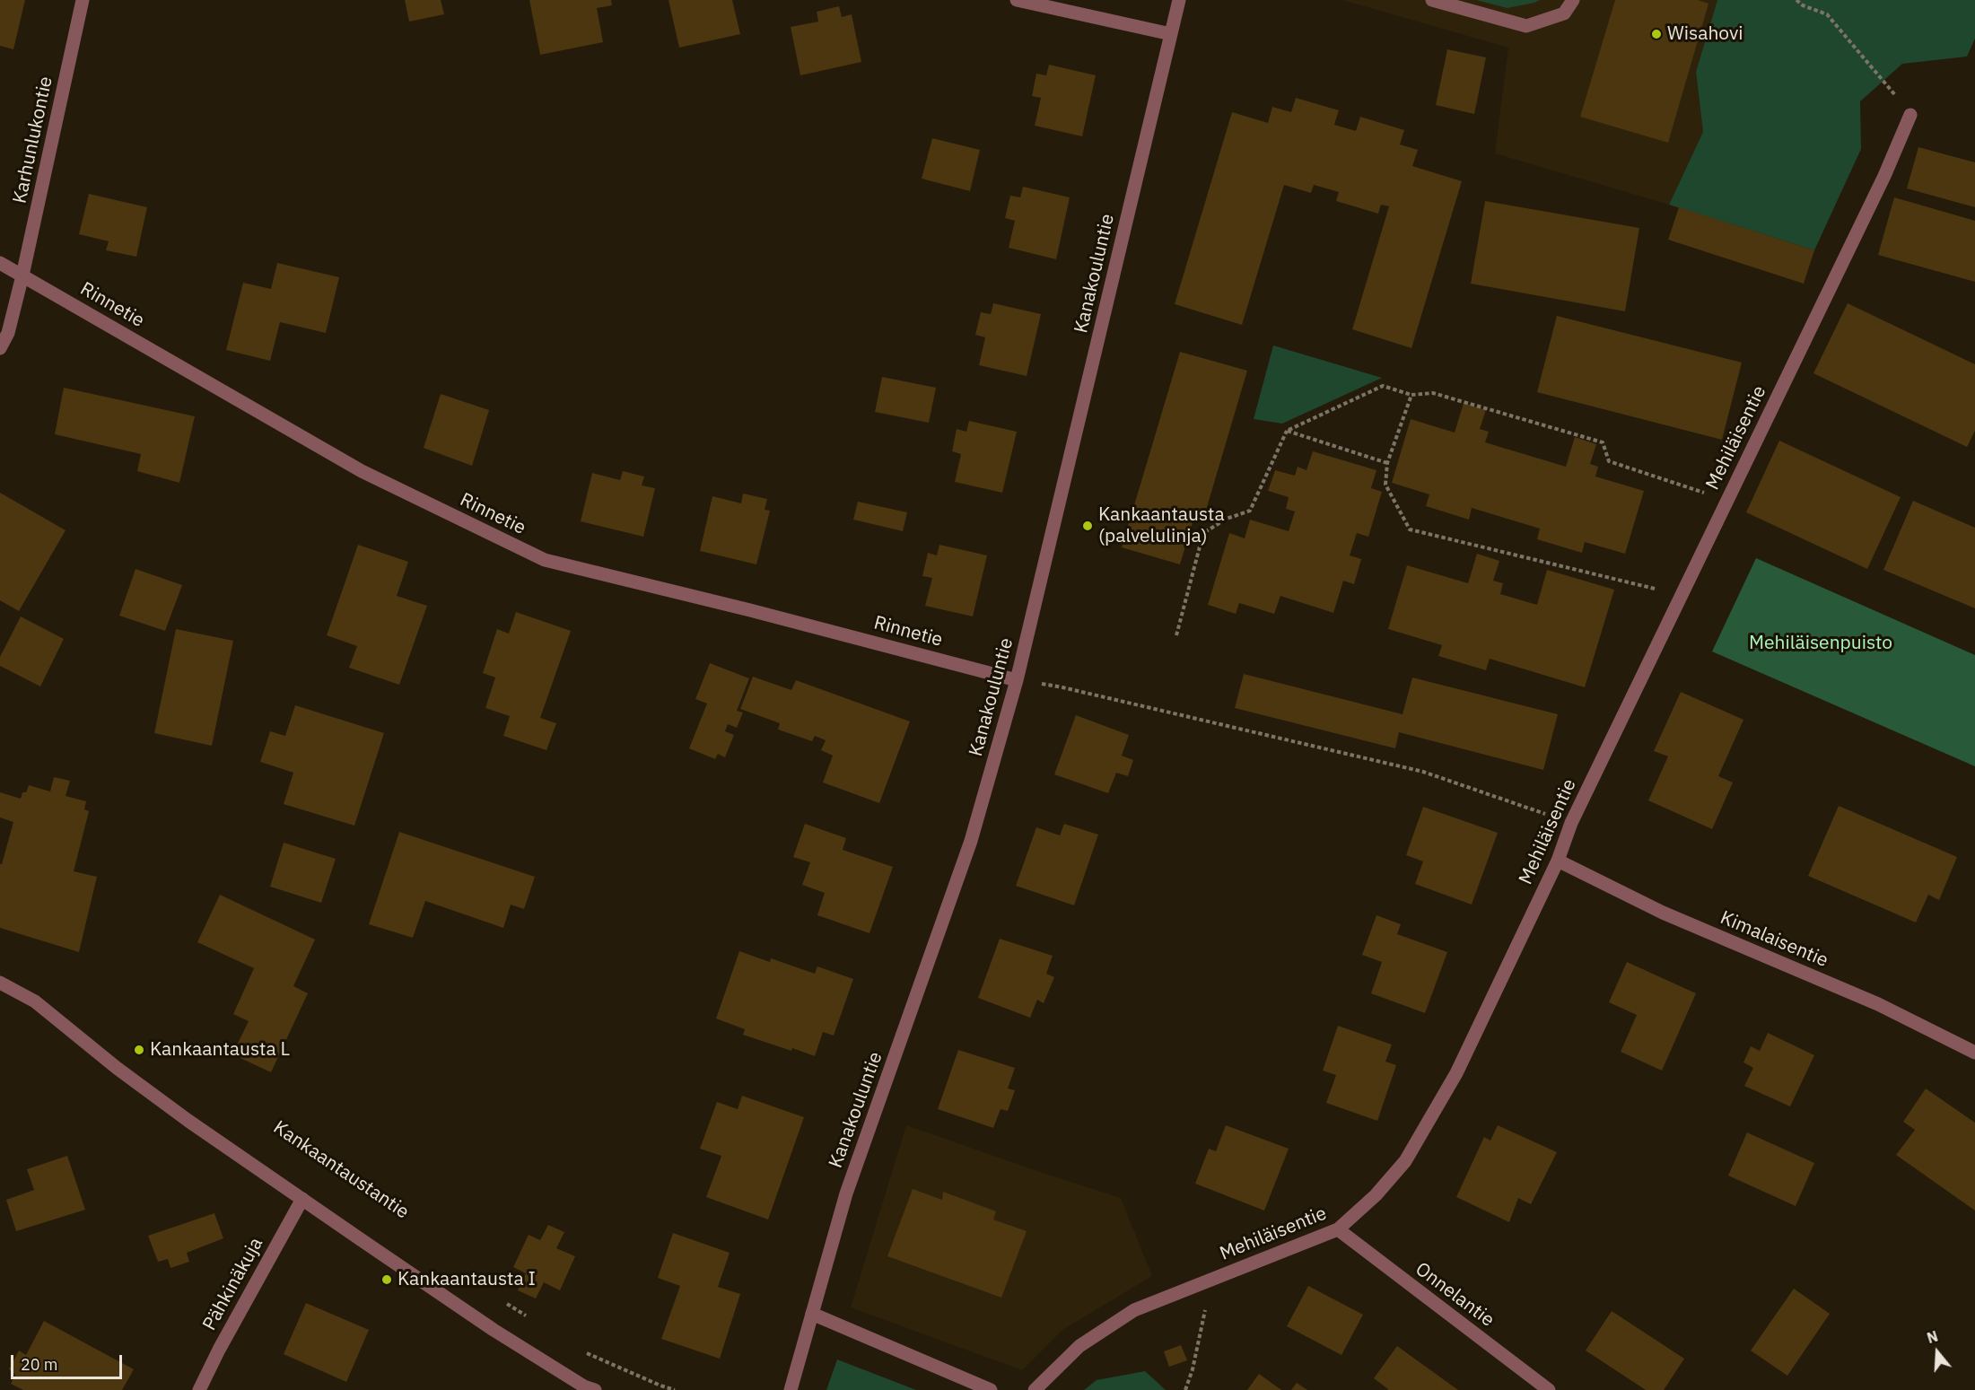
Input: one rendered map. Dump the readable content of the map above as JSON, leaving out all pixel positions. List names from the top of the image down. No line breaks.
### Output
{"streets":{"street":["Karhunlukontie","Kanakouluntie","Rinnetie","Mehiläisentie","Kimalaisentie","Pähkinäkuja","Onnelantie"]},"crossings":[["Karhunlukontie","Rinnetie"],["Kanakouluntie","Rinnetie"],["Mehiläisentie","Kimalaisentie"],["Mehiläisentie","Onnelantie"]],"parks":["Mehiläisenpuisto"],"places":["Wisahovi","Kankaantausta (palvelulinja)","Kankaantausta L","Kankaantausta I"],"scale_bar":"20 m","north":"top"}
